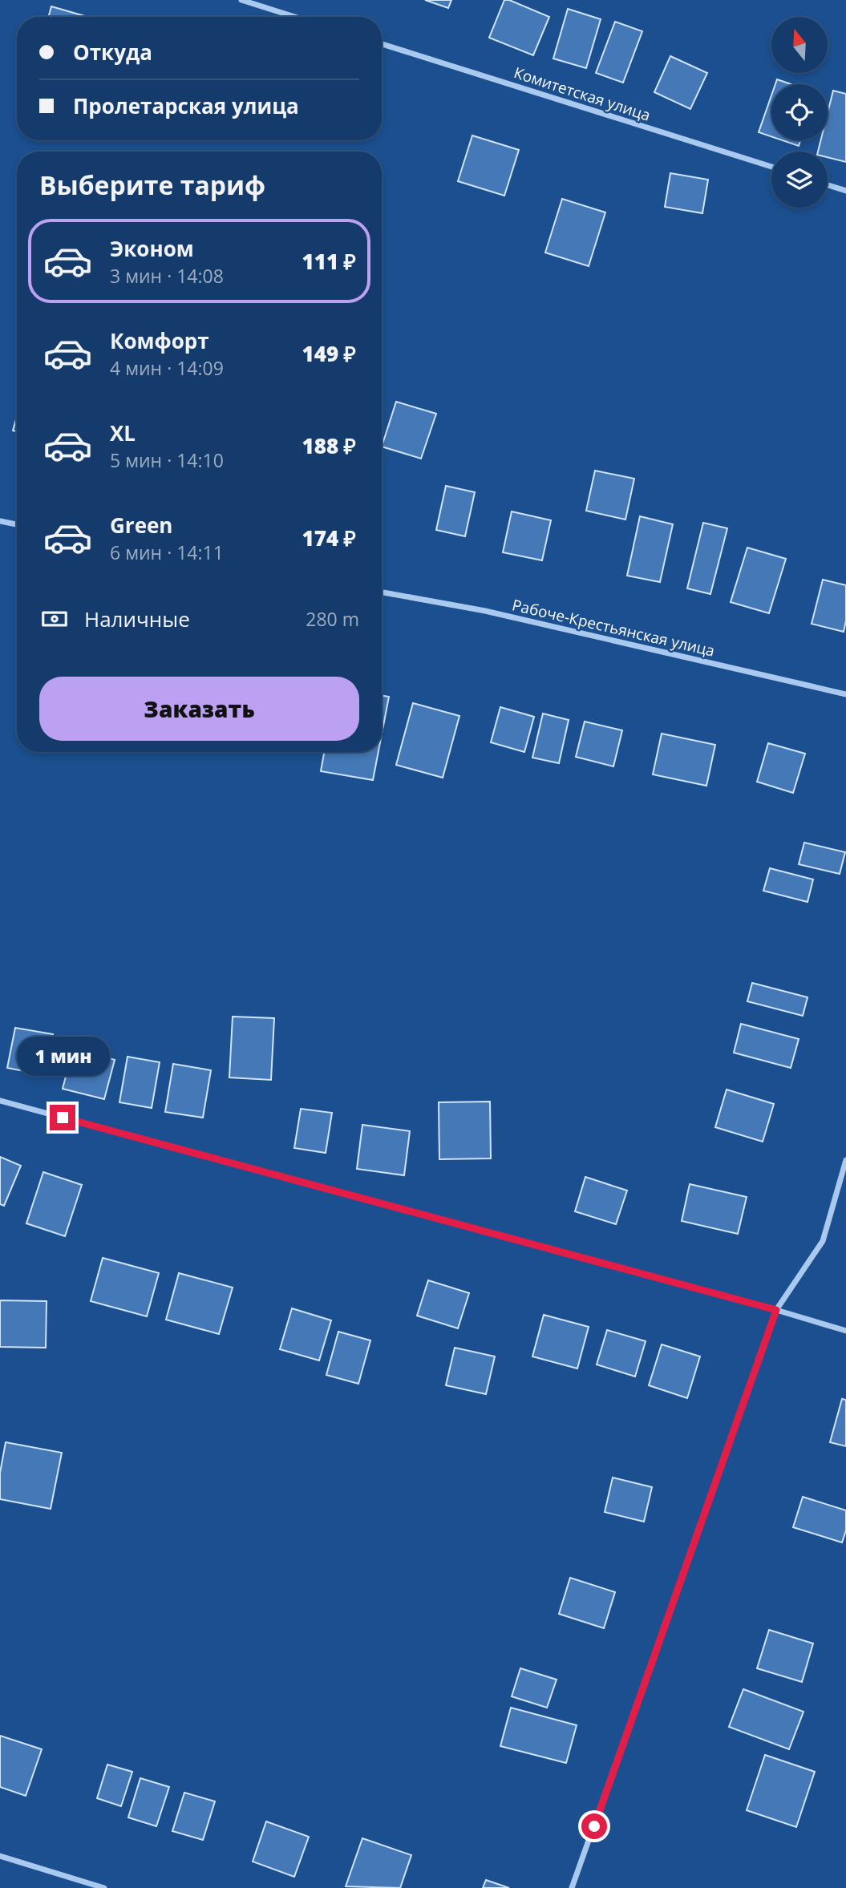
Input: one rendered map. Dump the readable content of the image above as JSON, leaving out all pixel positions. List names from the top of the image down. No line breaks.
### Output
{"streets":{"street":["Комитетская улица","Рабоче-Крестьянская улица"]},"north":"top","page":{"banner":["Откуда","Пролетарская улица"],"heading":"Выберите тариф","list":[{"name":"Эконом","note":"3 мин · 14:08","value":"111 ₽"},{"name":"Комфорт","note":"4 мин · 14:09","value":"149 ₽"},{"name":"XL","note":"5 мин · 14:10","value":"188 ₽"},{"name":"Green","note":"6 мин · 14:11","value":"174 ₽"}],"pay":["Наличные","280 m"],"buttons":"Заказать","bubble":"1 мин"}}
